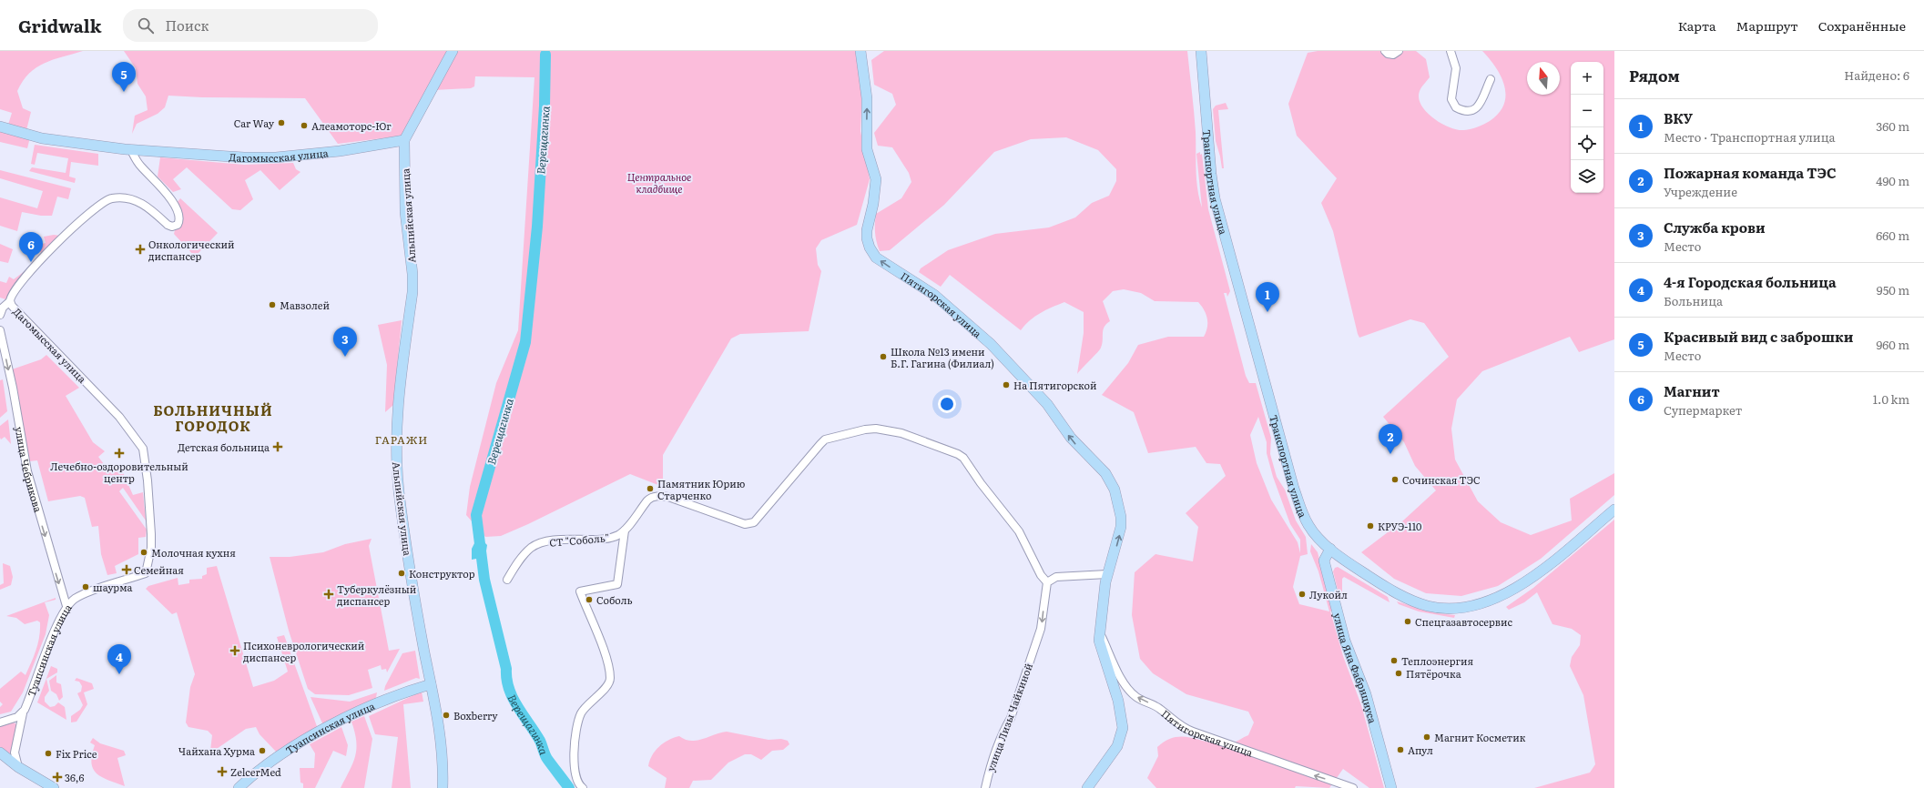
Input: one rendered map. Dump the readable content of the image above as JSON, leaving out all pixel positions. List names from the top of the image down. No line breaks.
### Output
{"streets":{"street":["Дагомысская улица","Транспортная улица","Альпийская улица","Пятигорская улица","улица Чебрикова","СТ \"Соболь\"","Туапсинская улица","улица Яна Фабрициуса","улица Лизы Чайкиной"]},"crossings":[["Дагомысская улица","Альпийская улица"],["Дагомысская улица","Туапсинская улица"],["Транспортная улица","улица Яна Фабрициуса"],["Альпийская улица","Туапсинская улица"],["улица Чебрикова","Туапсинская улица"],["СТ \"Соболь\"","улица Лизы Чайкиной"]],"one_way":["Пятигорская улица","улица Чебрикова","улица Лизы Чайкиной"],"districts":["БОЛЬНИЧНЫЙ ГОРОДОК","ГАРАЖИ"],"water":["Верещагинка"],"parks":["Центральное кладбище"],"places":{"other":["Car Way","Алеамоторс-Юг","Мавзолей","Школа №13 имени Б.Г. Гагина (Филиал)","На Пятигорской","Сочинская ТЭС","Памятник Юрию Старченко","КРУЭ-110","Молочная кухня","Конструктор","шаурма","Лукойл","Соболь","Спецгазавтосервис","Теплоэнергия","Пятёрочка","Boxberry","Магнит Косметик","Апул","Чайхана Хурма","Fix Price"],"health":["Онкологический диспансер","Детская больница","Лечебно-оздоровительный центр","Семейная","Туберкулёзный диспансер","Психоневрологический диспансер","ZelcerMed","36,6"]},"north":"top","page":{"header":"Gridwalk","search":"Поиск","nav":["Карта","Маршрут","Сохранённые"],"heading":["Рядом","Найдено: 6"],"map_buttons":["+","−"],"pins":["5","6","1","3","2","4"],"list":[{"mark":"1","name":"ВКУ","note":"Место · Транспортная улица","value":"360 m"},{"mark":"2","name":"Пожарная команда ТЭС","note":"Учреждение","value":"490 m"},{"mark":"3","name":"Служба крови","note":"Место","value":"660 m"},{"mark":"4","name":"4-я Городская больница","note":"Больница","value":"950 m"},{"mark":"5","name":"Красивый вид с заброшки","note":"Место","value":"960 m"},{"mark":"6","name":"Магнит","note":"Супермаркет","value":"1.0 km"}]}}
